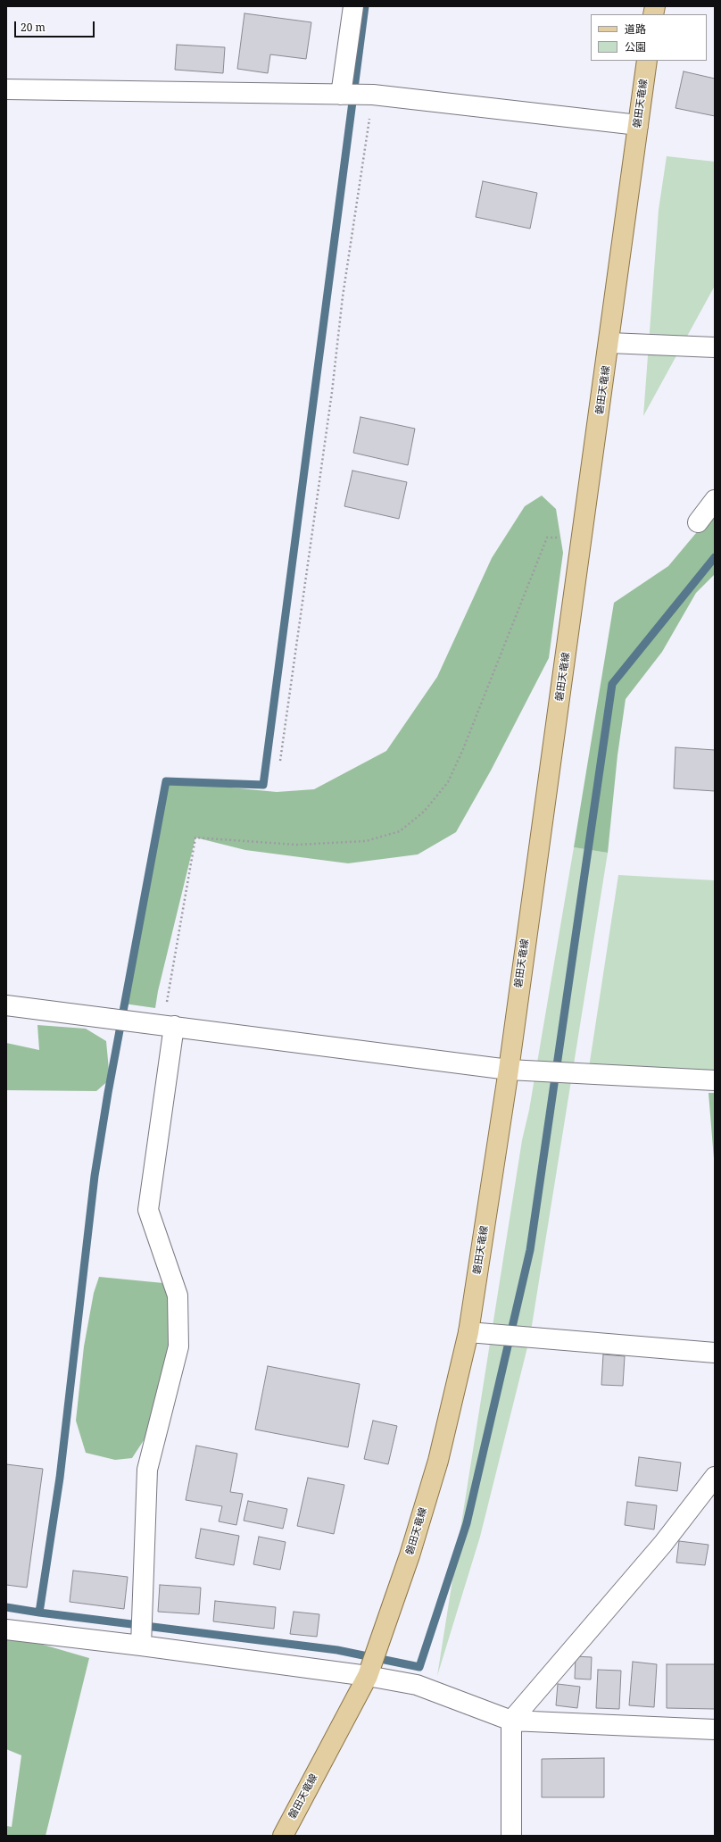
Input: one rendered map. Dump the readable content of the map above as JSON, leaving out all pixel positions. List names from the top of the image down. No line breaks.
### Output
{"streets":{"main road":["磐田天竜線"]},"legend":["道路","公園"],"scale_bar":"20 m"}
